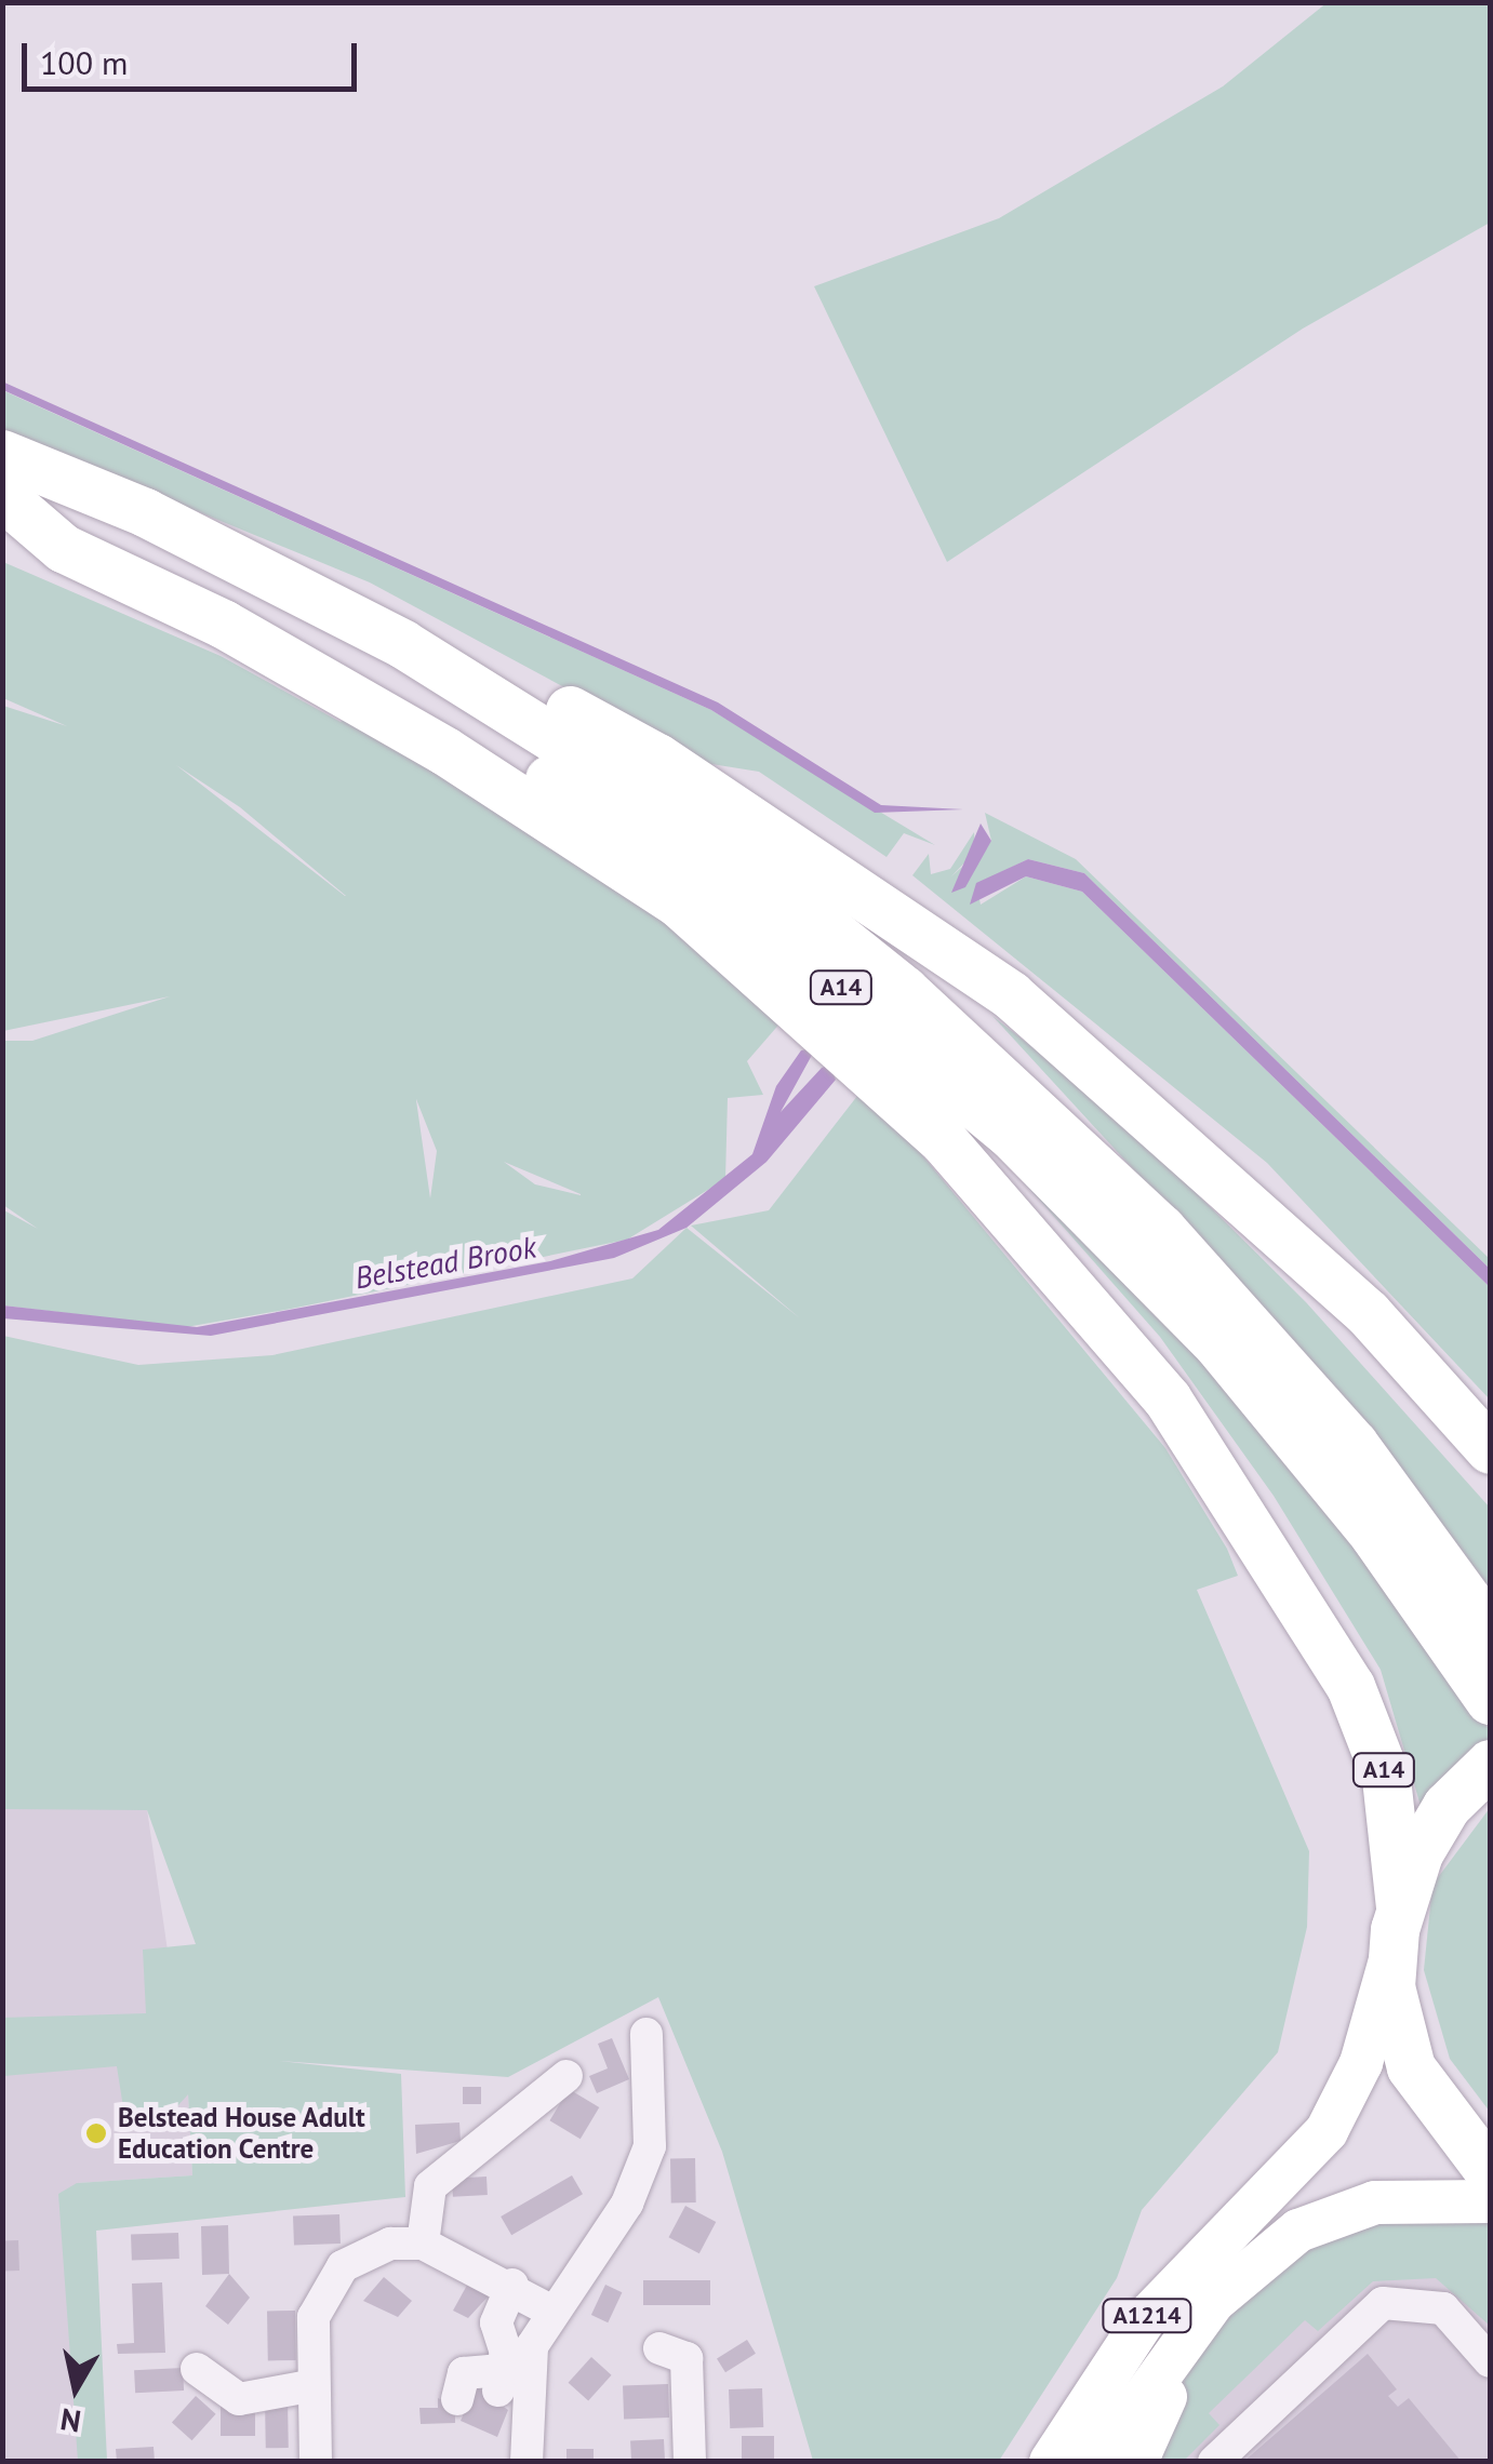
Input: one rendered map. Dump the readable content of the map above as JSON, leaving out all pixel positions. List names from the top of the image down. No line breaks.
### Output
{"streets":{"highway":["A14"],"main road":["A1214"]},"crossings":[["A14","A1214"]],"water":["Belstead Brook"],"places":["Belstead House Adult Education Centre"],"scale_bar":"100 m","north":"bottom"}
